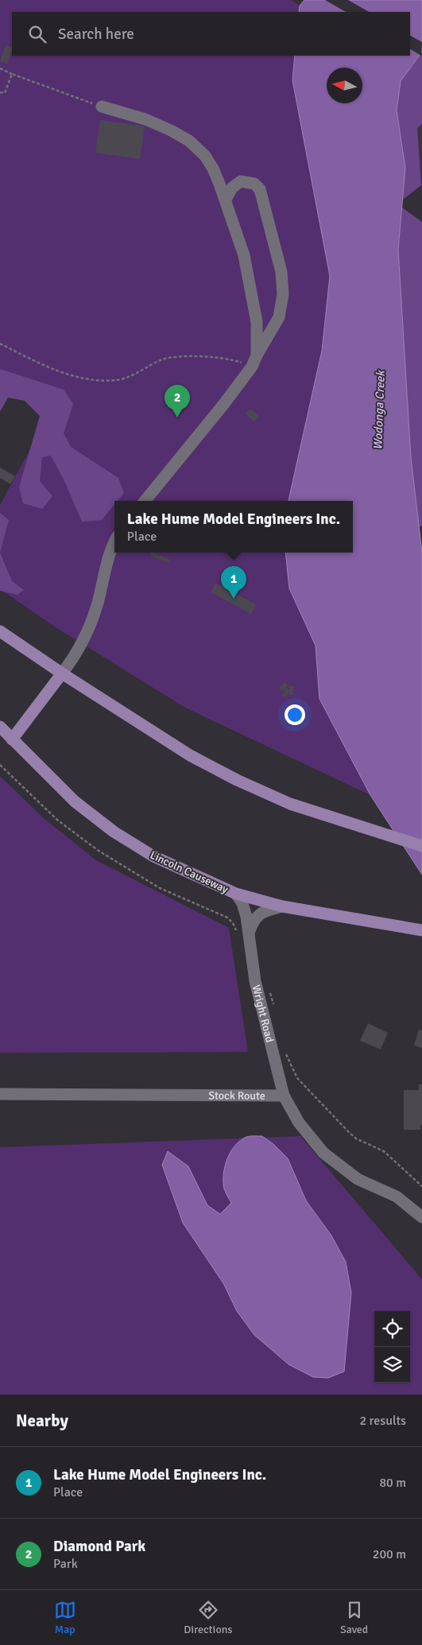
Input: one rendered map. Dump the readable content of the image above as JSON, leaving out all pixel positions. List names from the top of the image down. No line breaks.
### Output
{"streets":{"main road":["Lincoln Causeway"],"street":["Wright Road","Stock Route"]},"crossings":[["Lincoln Causeway","Wright Road"],["Wright Road","Stock Route"]],"water":["Wodonga Creek"],"north":"left","page":{"search":"Search here","pins":["2","1"],"popup":["Lake Hume Model Engineers Inc.","Place"],"heading":["Nearby","2 results"],"list":[{"mark":"1","name":"Lake Hume Model Engineers Inc.","note":"Place","value":"80 m"},{"mark":"2","name":"Diamond Park","note":"Park","value":"200 m"}],"nav":["Map","Directions","Saved"]}}
